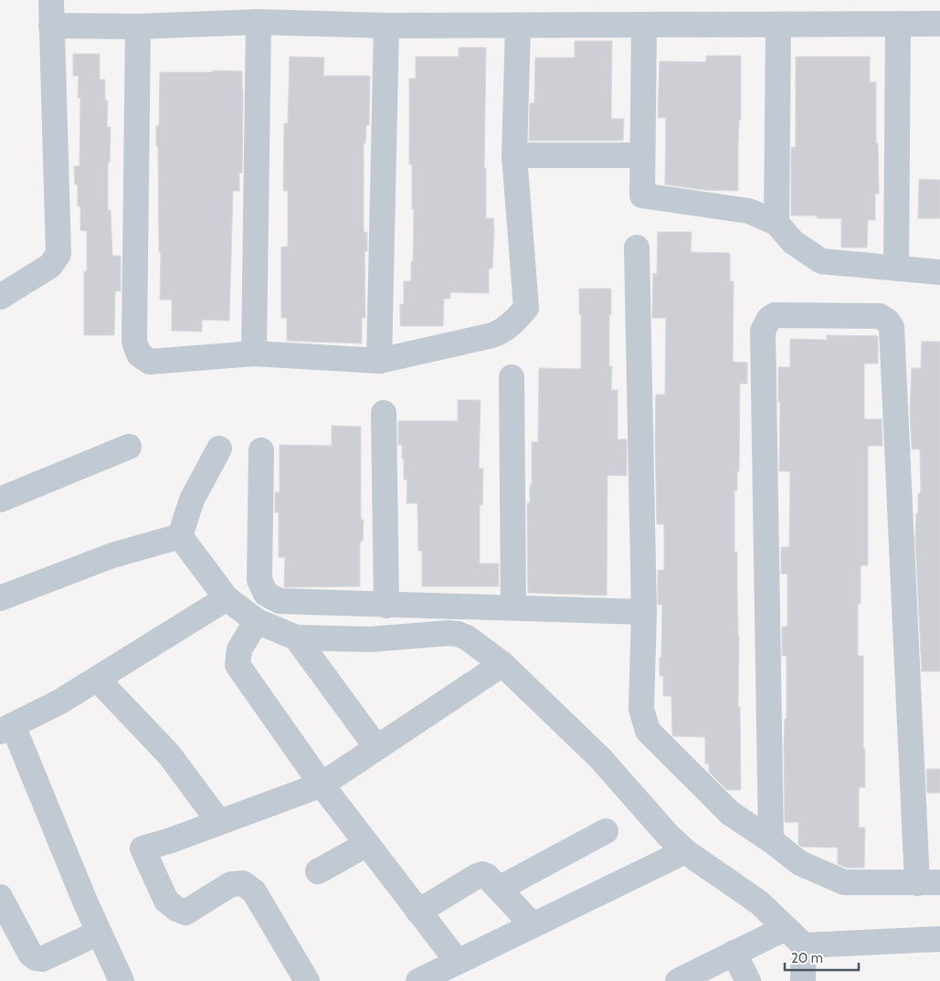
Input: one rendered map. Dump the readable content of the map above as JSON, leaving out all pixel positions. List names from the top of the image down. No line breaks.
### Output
{"scale_bar":"20 m"}
